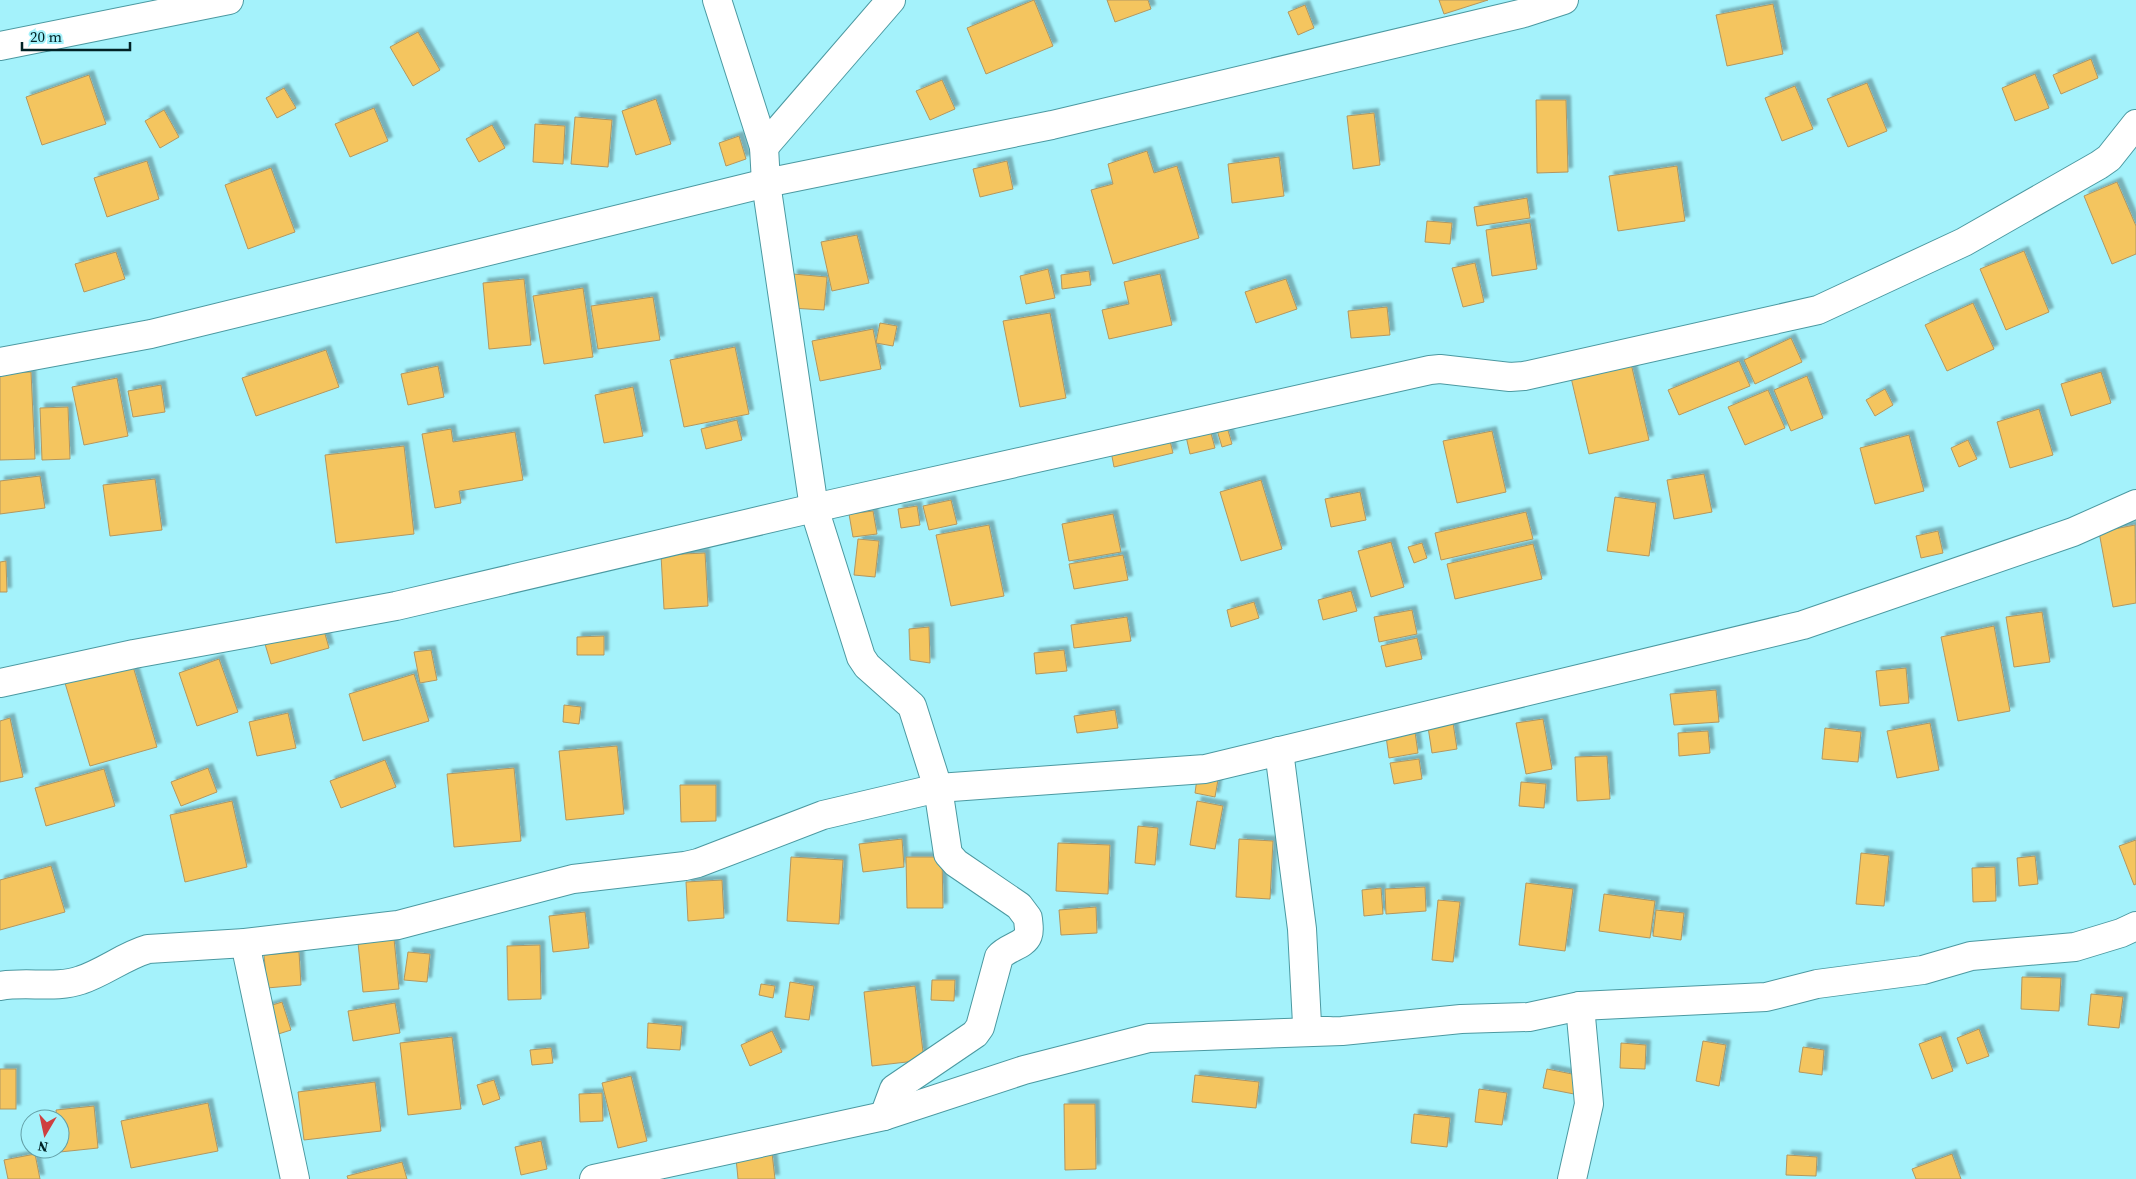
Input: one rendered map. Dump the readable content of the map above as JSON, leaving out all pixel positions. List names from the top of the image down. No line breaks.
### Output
{"scale_bar":"20 m","north":"bottom"}
